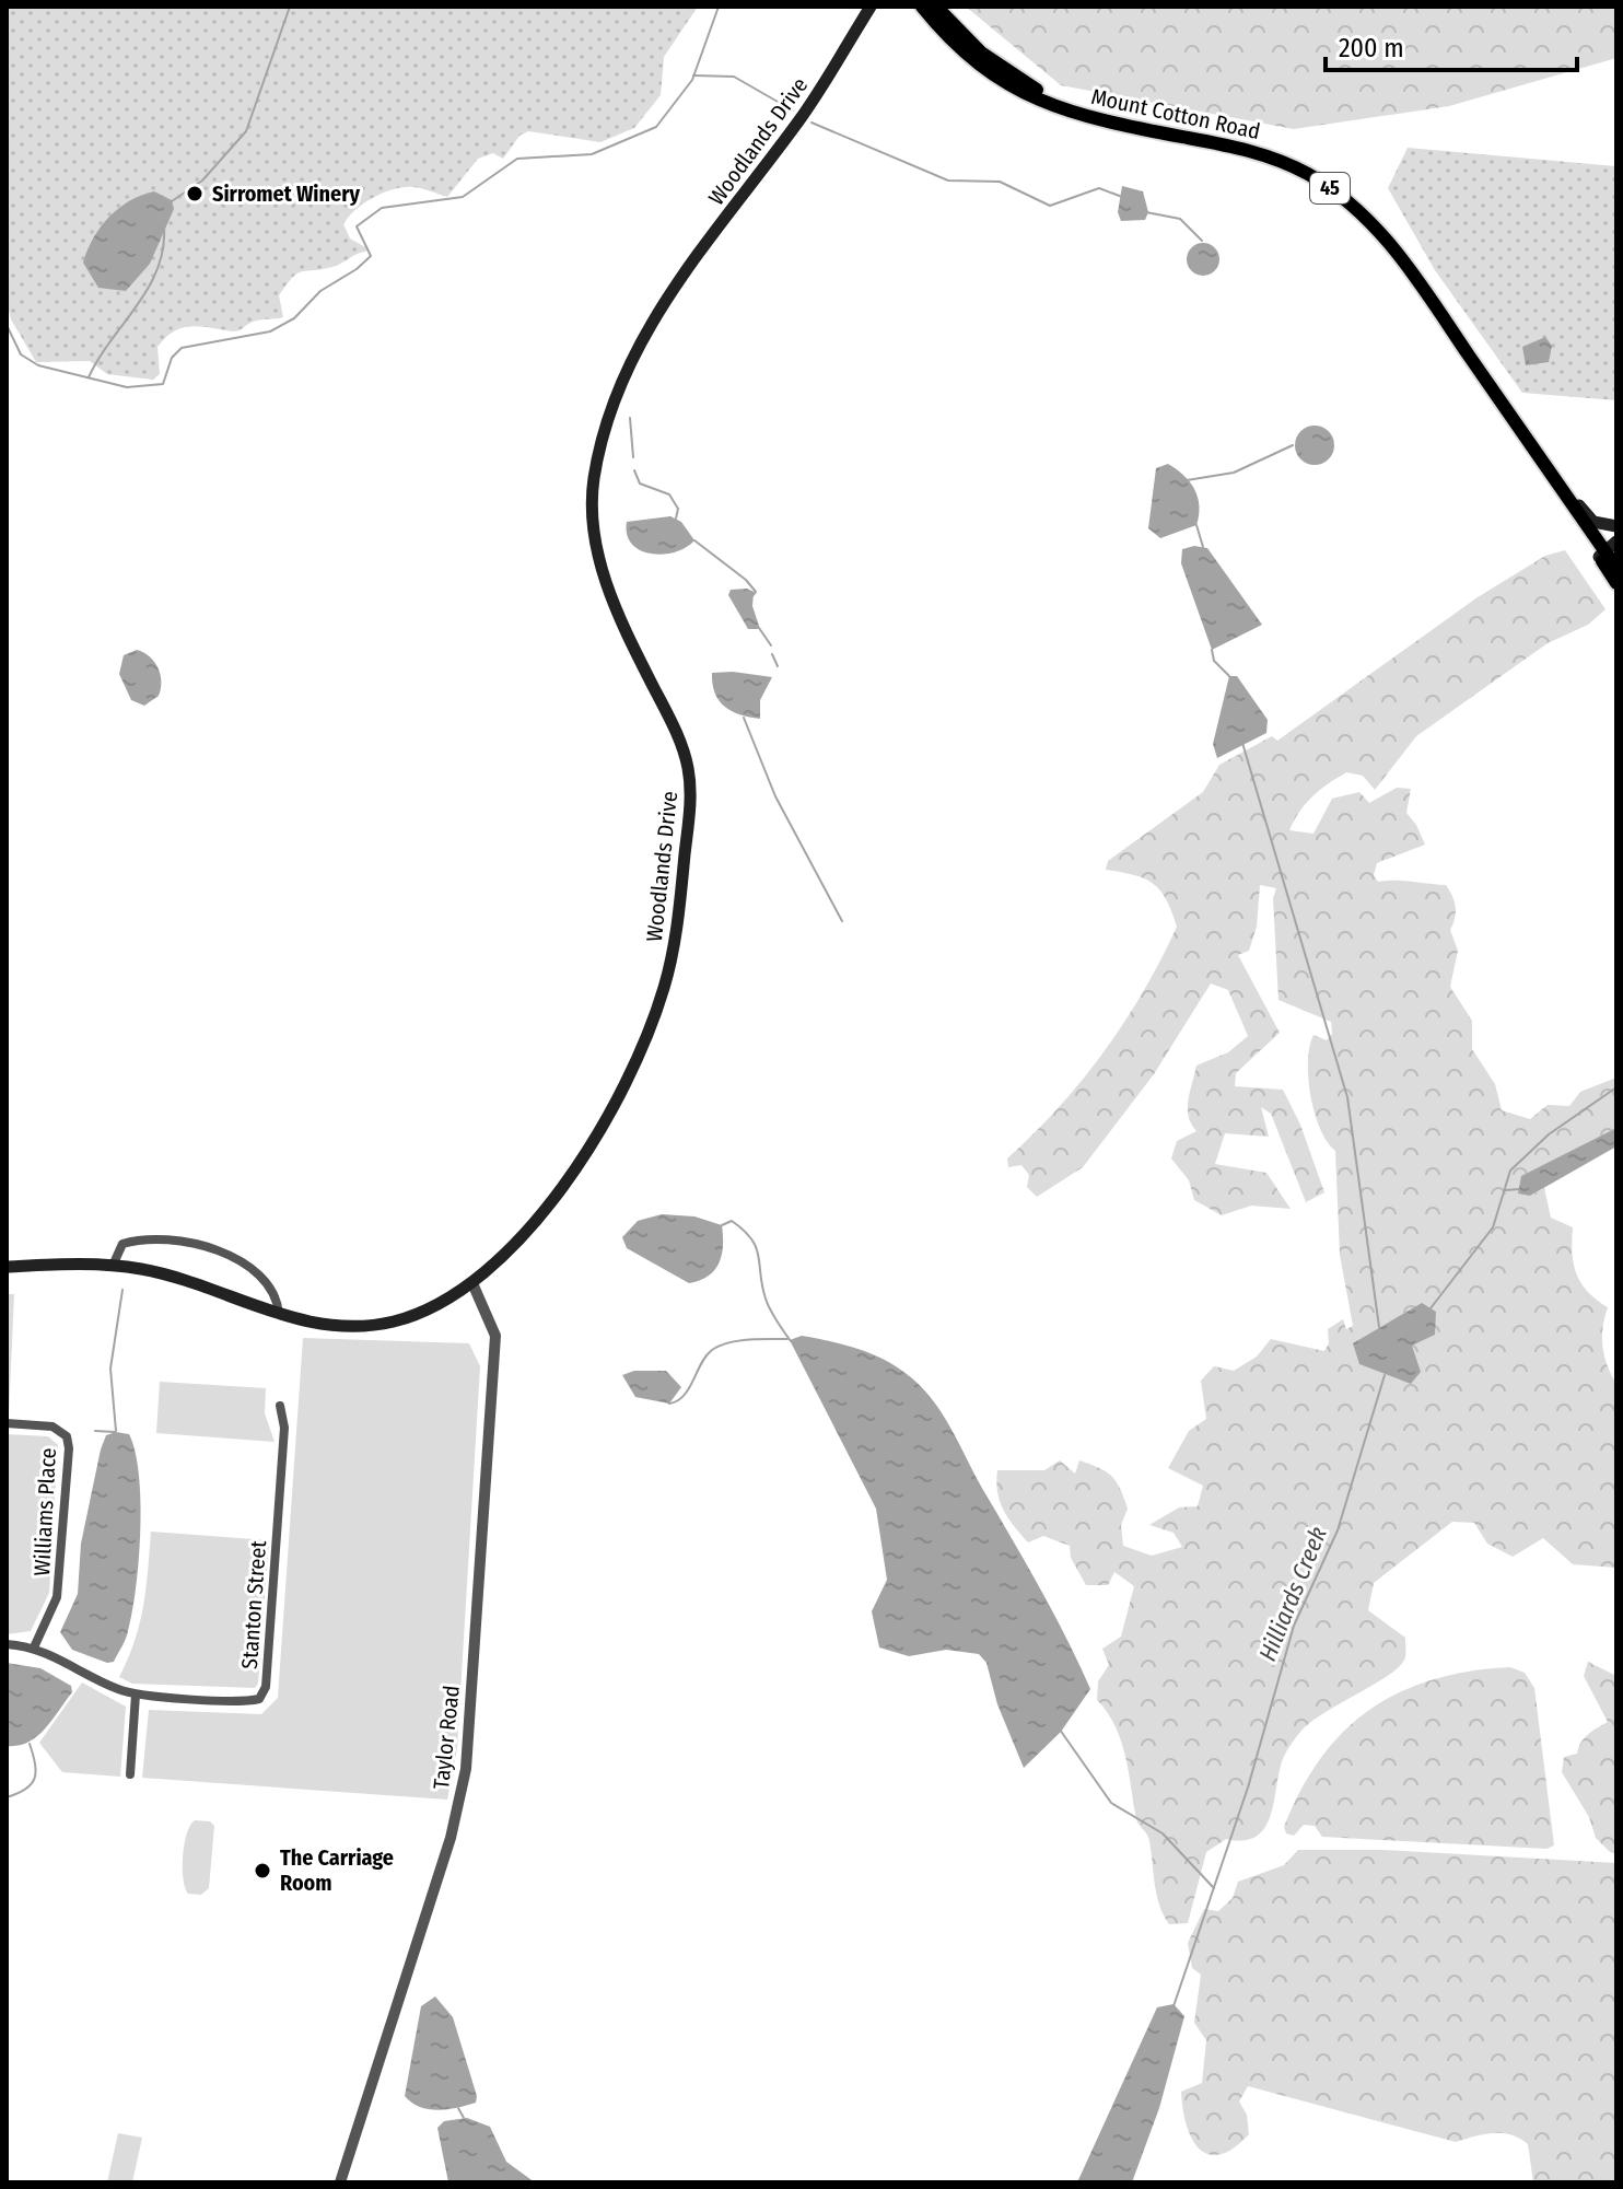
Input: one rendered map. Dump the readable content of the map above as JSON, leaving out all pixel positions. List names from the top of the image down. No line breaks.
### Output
{"streets":{"main road":["Mount Cotton Road","Woodlands Drive","45"],"street":["Williams Place","Stanton Street","Taylor Road"]},"crossings":[["Woodlands Drive","Taylor Road"],["Williams Place","Stanton Street"]],"water":["Hilliards Creek"],"places":["Sirromet Winery","The Carriage Room"],"scale_bar":"200 m"}
